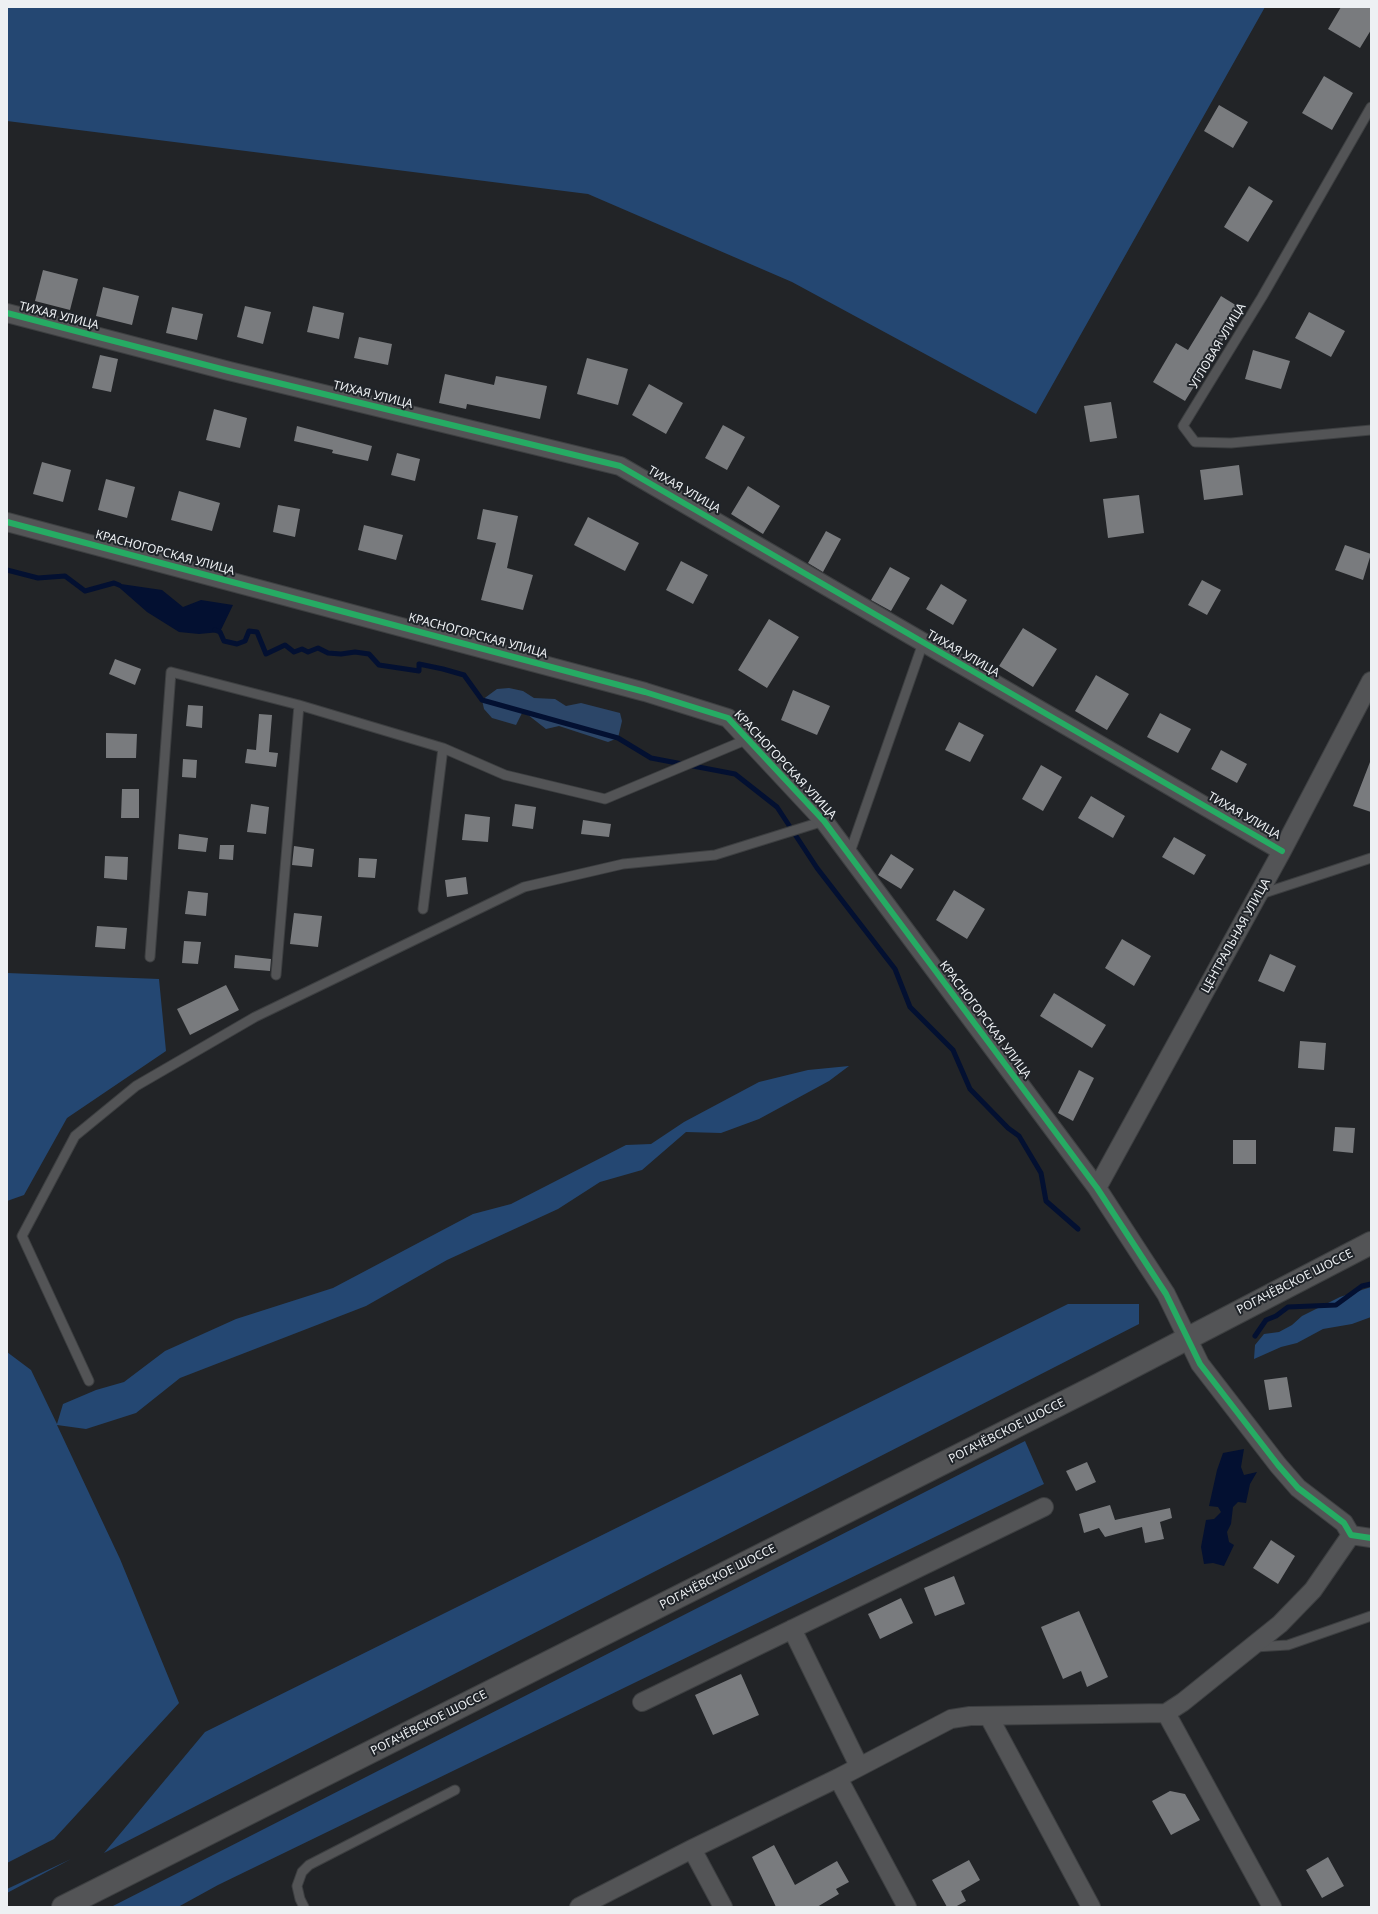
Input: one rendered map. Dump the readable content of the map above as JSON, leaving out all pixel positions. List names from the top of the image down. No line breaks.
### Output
{"streets":{"main road":["РОГАЧЁВСКОЕ ШОССЕ"],"street":["ТИХАЯ УЛИЦА","КРАСНОГОРСКАЯ УЛИЦА","ЦЕНТРАЛЬНАЯ УЛИЦА"],"lane":["УГЛОВАЯ УЛИЦА"]},"crossings":[["ТИХАЯ УЛИЦА","ЦЕНТРАЛЬНАЯ УЛИЦА"],["КРАСНОГОРСКАЯ УЛИЦА","ЦЕНТРАЛЬНАЯ УЛИЦА"],["КРАСНОГОРСКАЯ УЛИЦА","РОГАЧЁВСКОЕ ШОССЕ"]]}
